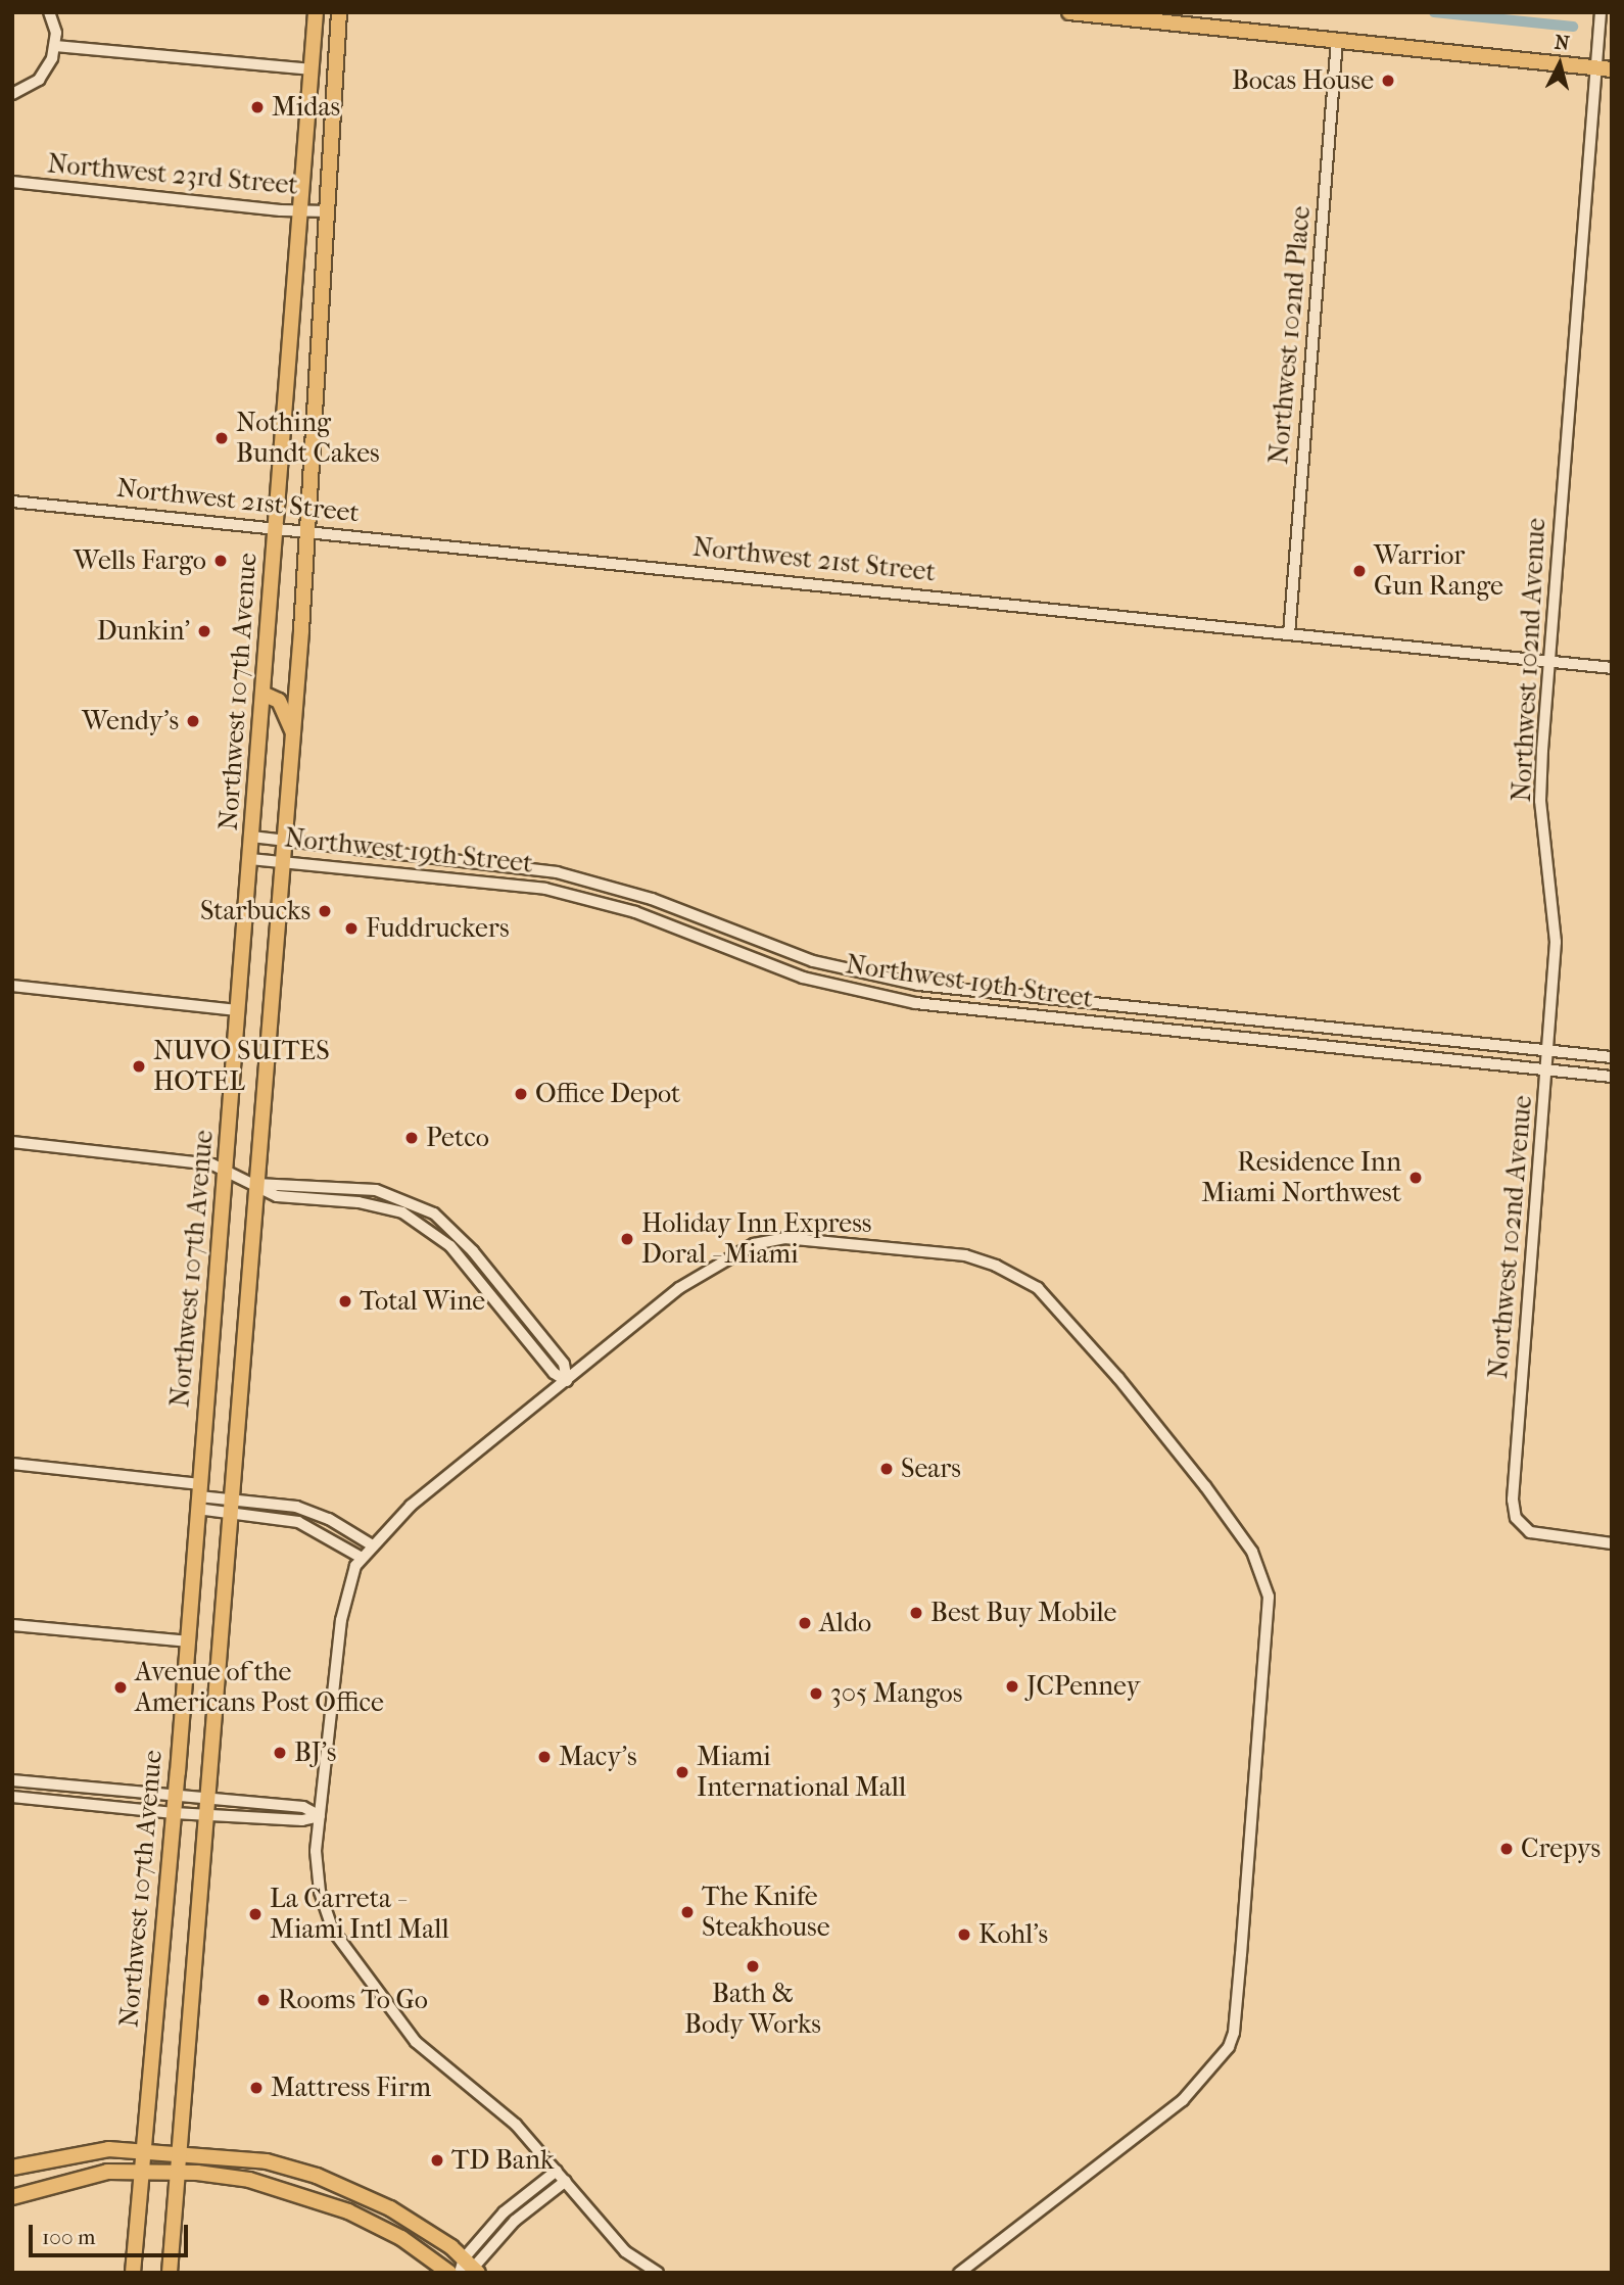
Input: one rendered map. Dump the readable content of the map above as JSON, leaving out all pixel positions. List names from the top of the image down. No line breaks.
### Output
{"streets":{"main road":["Northwest 107th Avenue"],"street":["Northwest 23rd Street","Northwest 102nd Place","Northwest 21st Street","Northwest 102nd Avenue","Northwest 19th Street"]},"crossings":[["Northwest 23rd Street","Northwest 107th Avenue"],["Northwest 102nd Place","Northwest 21st Street"],["Northwest 21st Street","Northwest 102nd Avenue"],["Northwest 21st Street","Northwest 107th Avenue"],["Northwest 102nd Avenue","Northwest 19th Street"],["Northwest 107th Avenue","Northwest 19th Street"]],"places":["Bocas House","Midas","Nothing Bundt Cakes","Wells Fargo","Warrior Gun Range","Dunkin'","Wendy's","Starbucks","Fuddruckers","NUVO SUITES HOTEL","Office Depot","Petco","Residence Inn Miami Northwest","Holiday Inn Express Doral - Miami","Total Wine","Sears","Best Buy Mobile","Aldo","JCPenney","Avenue of the Americans Post Office","305 Mangos","BJ's","Macy's","Miami International Mall","Crepys","The Knife Steakhouse","La Carreta - Miami Intl Mall","Kohl's","Bath & Body Works","Rooms To Go","Mattress Firm","TD Bank"],"scale_bar":"100 m","north":"top"}
